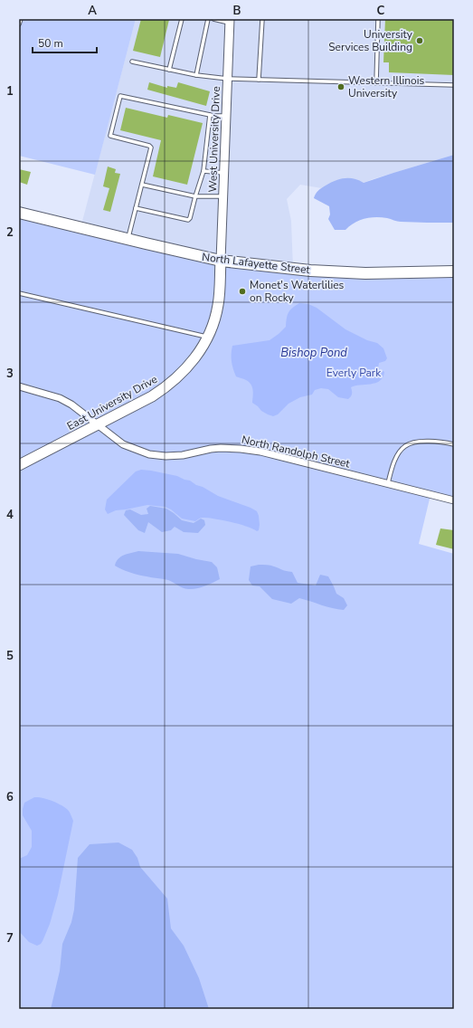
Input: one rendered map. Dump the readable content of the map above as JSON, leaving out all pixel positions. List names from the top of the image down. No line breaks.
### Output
{"streets":{"highway":["North Lafayette Street"],"main road":["East University Drive"],"street":["West University Drive","North Randolph Street"]},"crossings":[["West University Drive","North Lafayette Street"],["West University Drive","East University Drive"],["North Lafayette Street","East University Drive"],["East University Drive","North Randolph Street"]],"water":["Bishop Pond"],"parks":["Everly Park"],"places":["University Services Building","Western Illinois University","Monet's Waterlilies on Rocky"],"scale_bar":"50 m","grid":{"columns":["A","B","C"],"rows":["1","2","3","4","5","6","7"]}}
